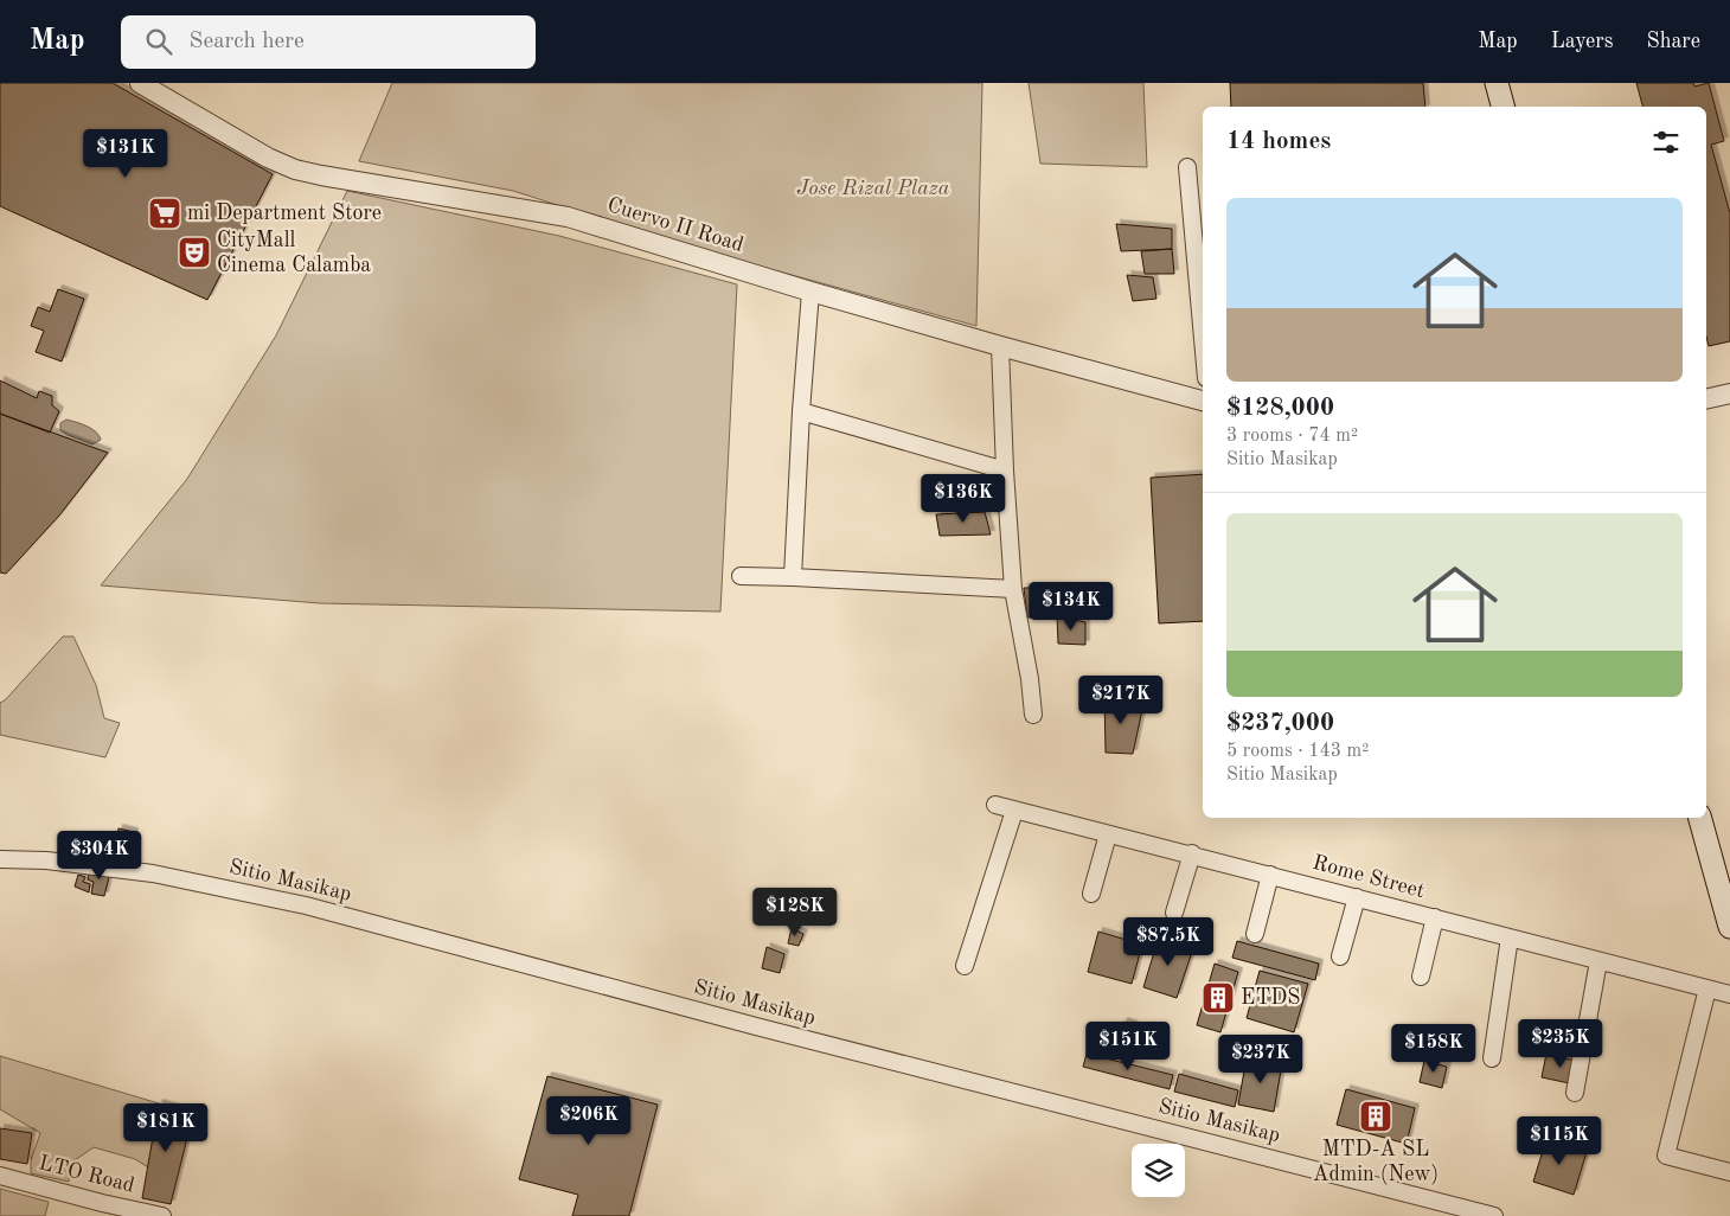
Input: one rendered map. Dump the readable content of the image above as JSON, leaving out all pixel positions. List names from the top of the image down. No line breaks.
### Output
{"streets":{"street":["Cuervo II Road","Rome Street","Sitio Masikap","LTO Road"]},"parks":["Jose Rizal Plaza"],"places":{"supermarket":["mi Department Store"],"theatre":["CityMall Cinema Calamba"],"building":["ETDS","MTD-A SL Admin (New)"]},"page":{"header":"Map","search":"Search here","nav":["Map","Layers","Share"],"heading":"14 homes","price":["$131K","$136K","$134K","$217K","$304K","$128K","$87.5K","$235K","$151K","$158K","$237K","$206K","$181K","$115K"],"list":[{"name":"$128,000","note":"3 rooms · 74 m² · Sitio Masikap"},{"name":"$237,000","note":"5 rooms · 143 m² · Sitio Masikap"}]}}
